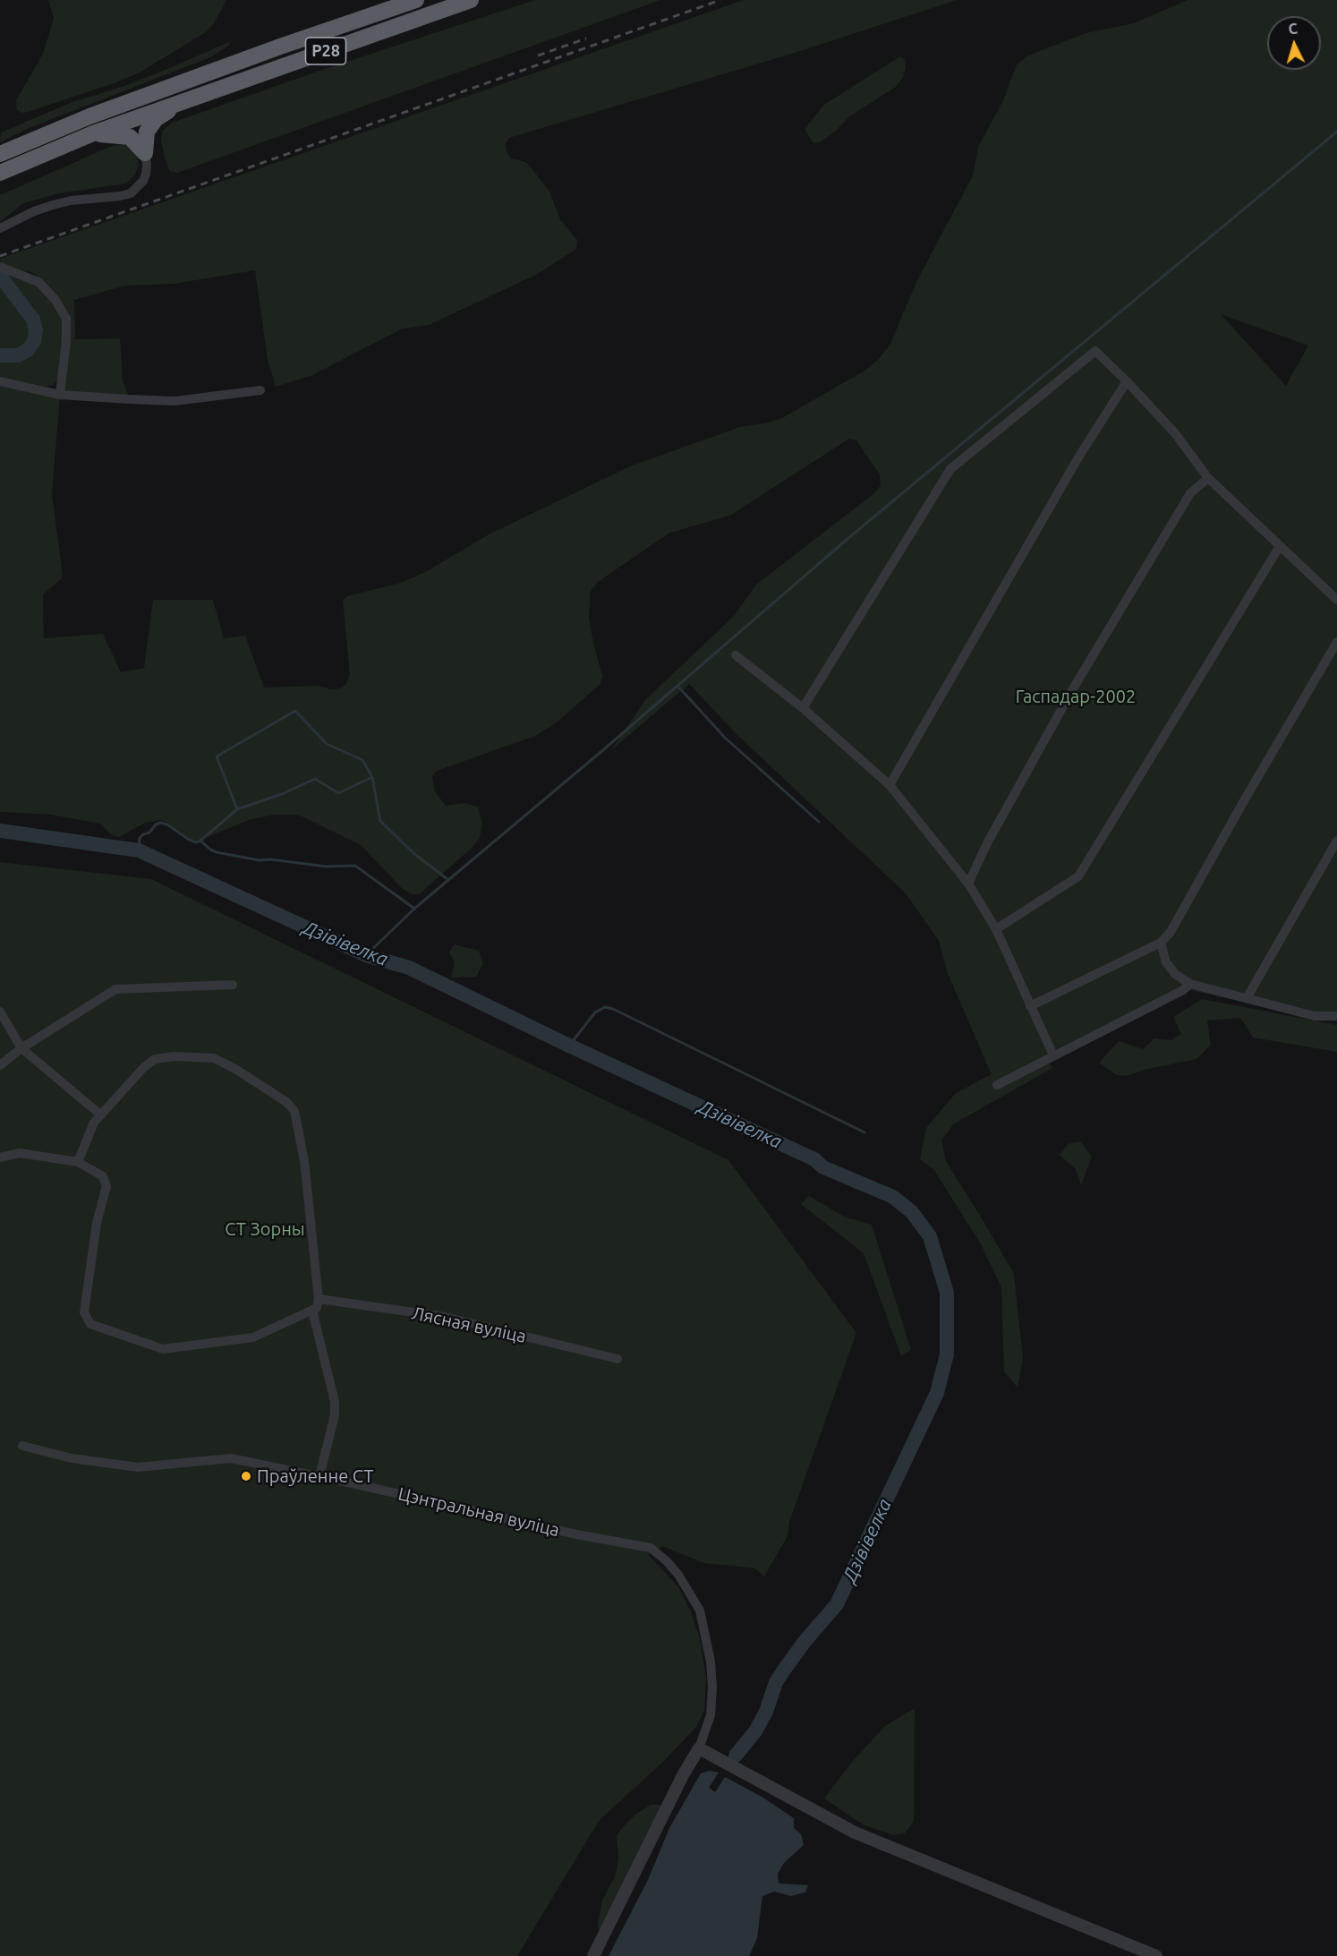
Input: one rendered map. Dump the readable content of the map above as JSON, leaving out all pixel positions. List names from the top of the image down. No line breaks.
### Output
{"streets":{"highway":["Р28"],"street":["Лясная вуліца","Цэнтральная вуліца"]},"water":["Дзівівелка"],"parks":["Гаспадар-2002","СТ Зорны"],"places":["Праўленне СТ"],"north":"top"}
